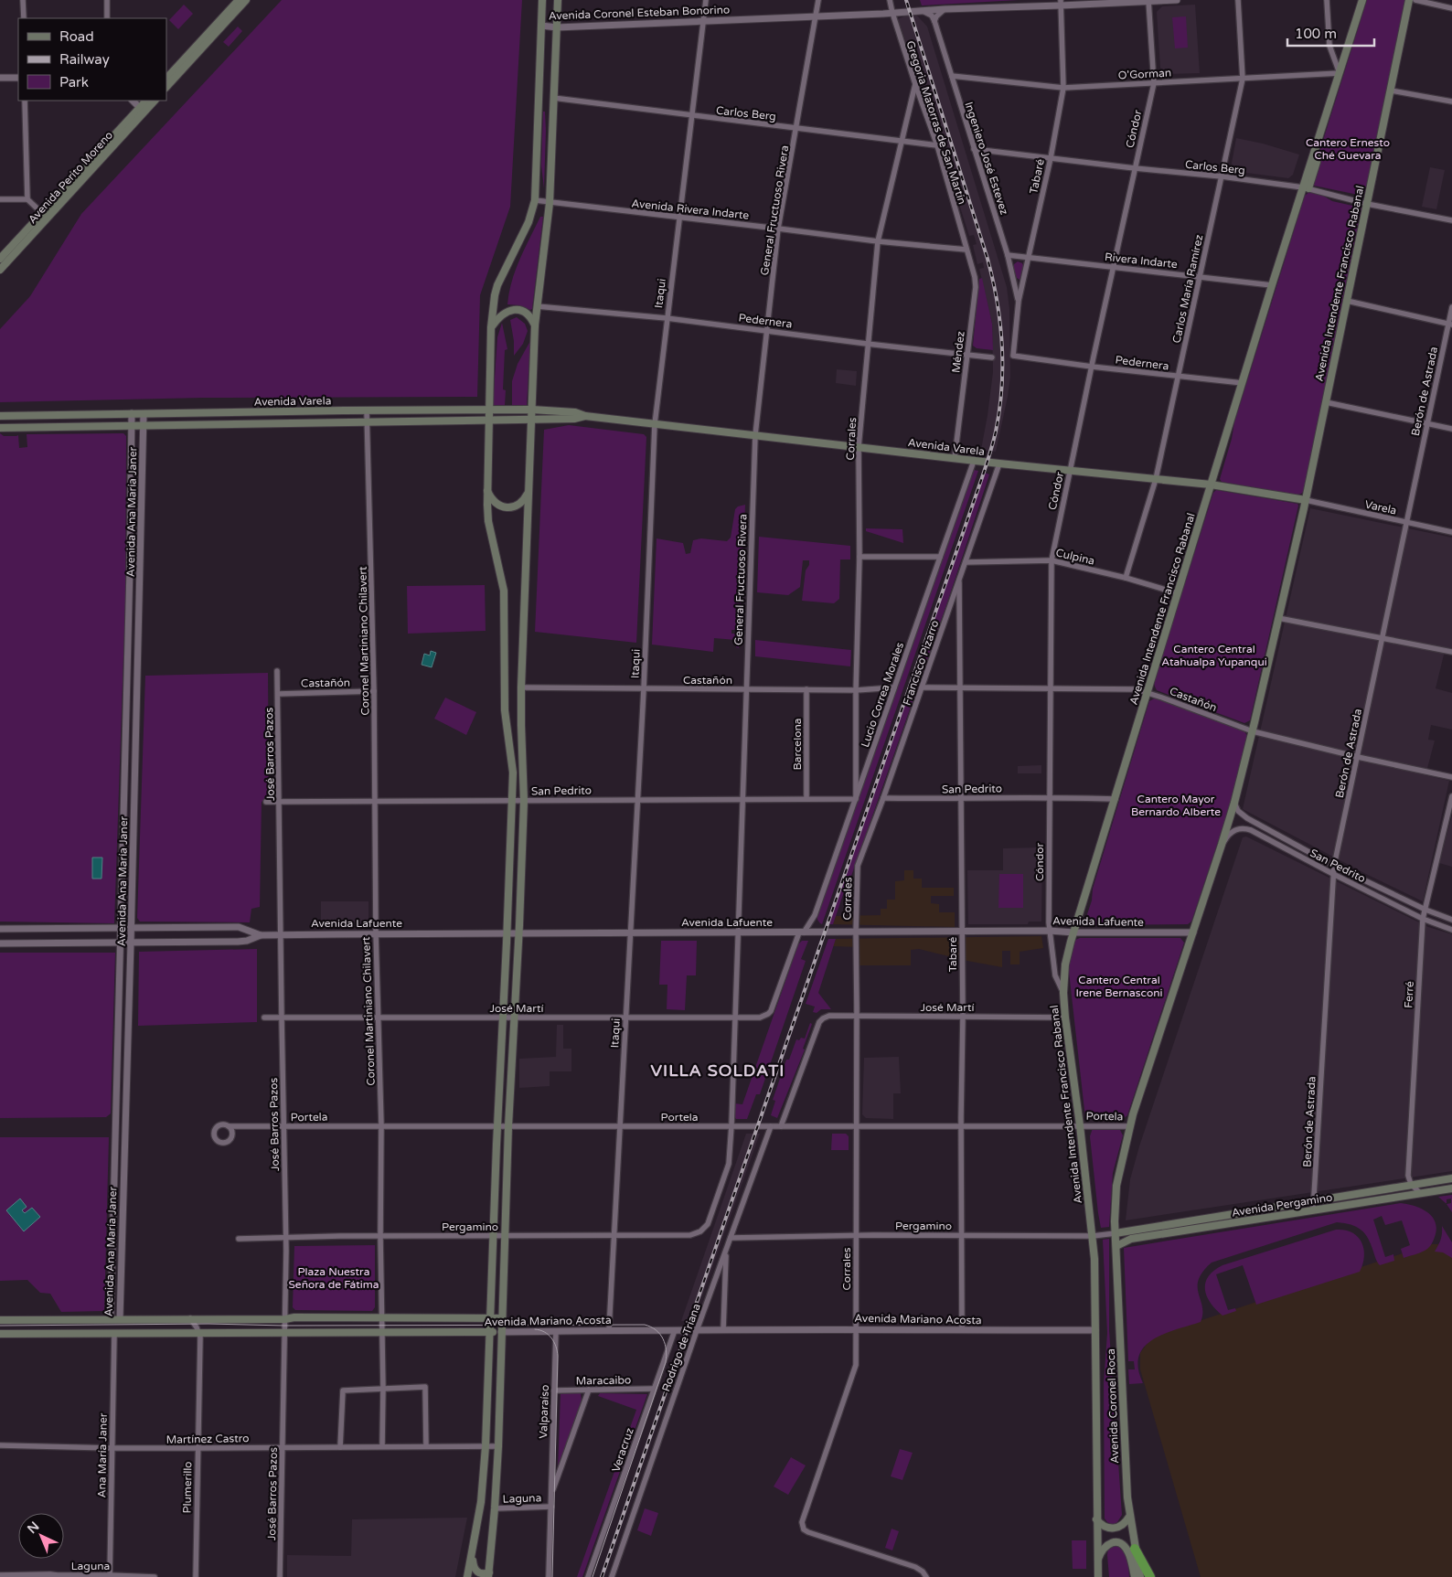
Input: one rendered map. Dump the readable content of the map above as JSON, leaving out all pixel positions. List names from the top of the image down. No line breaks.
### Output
{"streets":{"main road":["Avenida Perito Moreno","Avenida Intendente Francisco Rabanal","Avenida Varela","Avenida Ana María Janer","Avenida Pergamino","Avenida Mariano Acosta","Avenida Coronel Roca"],"street":["Avenida Coronel Esteban Bonorino","O'Gorman","Carlos Berg","Gregoria Matorras de San Martín","Cóndor","Ingeniero José Estevez","Tabaré","Avenida Rivera Indarte","General Fructuoso Rivera","Rivera Indarte","Carlos María Ramírez","Itaqui","Pedernera","Méndez","Berón de Astrada","Corrales","Varela","Culpina","Coronel Martiniano Chilavert","Francisco Pizarro","Castañón","Lucio Correa Morales","Barcelona","José Barros Pazos","San Pedrito","Avenida Lafuente","Ferré","José Martí","Portela","Pergamino","Rodrigo de Triana","Maracaibo","Valparaíso","Martínez Castro","Veracruz","Ana María Janer","Plumerillo","Laguna"]},"crossings":[["Avenida Coronel Esteban Bonorino","Gregoria Matorras de San Martín"],["Avenida Coronel Esteban Bonorino","Cóndor"],["Avenida Coronel Esteban Bonorino","Tabaré"],["Avenida Coronel Esteban Bonorino","General Fructuoso Rivera"],["Avenida Coronel Esteban Bonorino","Itaqui"],["O'Gorman","Cóndor"],["O'Gorman","Ingeniero José Estevez"],["O'Gorman","Tabaré"],["O'Gorman","Avenida Intendente Francisco Rabanal"],["O'Gorman","Carlos María Ramírez"],["Carlos Berg","Gregoria Matorras de San Martín"],["Carlos Berg","Cóndor"],["Carlos Berg","Ingeniero José Estevez"],["Carlos Berg","Tabaré"],["Carlos Berg","General Fructuoso Rivera"],["Carlos Berg","Avenida Intendente Francisco Rabanal"],["Carlos Berg","Carlos María Ramírez"],["Carlos Berg","Itaqui"],["Carlos Berg","Corrales"],["Gregoria Matorras de San Martín","Avenida Rivera Indarte"],["Gregoria Matorras de San Martín","Méndez"],["Gregoria Matorras de San Martín","Corrales"],["Cóndor","Rivera Indarte"],["Cóndor","Avenida Intendente Francisco Rabanal"],["Cóndor","Pedernera"],["Cóndor","Avenida Varela"],["Cóndor","Culpina"],["Cóndor","Castañón"],["Cóndor","San Pedrito"],["Cóndor","Avenida Lafuente"],["Ingeniero José Estevez","Tabaré"],["Ingeniero José Estevez","Rivera Indarte"],["Tabaré","Rivera Indarte"],["Tabaré","Pedernera"],["Tabaré","Francisco Pizarro"],["Tabaré","Castañón"],["Tabaré","San Pedrito"],["Tabaré","Avenida Lafuente"],["Tabaré","José Martí"],["Tabaré","Portela"],["Tabaré","Pergamino"],["Tabaré","Avenida Mariano Acosta"],["Avenida Rivera Indarte","General Fructuoso Rivera"],["Avenida Rivera Indarte","Itaqui"],["Avenida Rivera Indarte","Méndez"],["Avenida Rivera Indarte","Corrales"],["General Fructuoso Rivera","Pedernera"],["General Fructuoso Rivera","Avenida Varela"],["General Fructuoso Rivera","Castañón"],["General Fructuoso Rivera","San Pedrito"],["General Fructuoso Rivera","Avenida Lafuente"],["General Fructuoso Rivera","José Martí"],["General Fructuoso Rivera","Portela"],["General Fructuoso Rivera","Pergamino"],["Rivera Indarte","Avenida Intendente Francisco Rabanal"],["Rivera Indarte","Carlos María Ramírez"],["Avenida Intendente Francisco Rabanal","Pedernera"],["Avenida Intendente Francisco Rabanal","Avenida Varela"],["Avenida Intendente Francisco Rabanal","Varela"],["Avenida Intendente Francisco Rabanal","Culpina"],["Avenida Intendente Francisco Rabanal","Castañón"],["Avenida Intendente Francisco Rabanal","San Pedrito"],["Avenida Intendente Francisco Rabanal","Avenida Lafuente"],["Avenida Intendente Francisco Rabanal","José Martí"],["Avenida Intendente Francisco Rabanal","Portela"],["Avenida Intendente Francisco Rabanal","Avenida Pergamino"],["Avenida Intendente Francisco Rabanal","Pergamino"],["Avenida Intendente Francisco Rabanal","Avenida Coronel Roca"],["Carlos María Ramírez","Pedernera"],["Carlos María Ramírez","Avenida Varela"],["Carlos María Ramírez","Culpina"],["Itaqui","Pedernera"],["Itaqui","Avenida Varela"],["Itaqui","Castañón"],["Itaqui","San Pedrito"],["Itaqui","Avenida Lafuente"],["Itaqui","José Martí"],["Itaqui","Portela"],["Itaqui","Pergamino"],["Itaqui","Avenida Mariano Acosta"],["Pedernera","Méndez"],["Pedernera","Corrales"],["Méndez","Avenida Varela"],["Berón de Astrada","Varela"],["Berón de Astrada","Castañón"],["Berón de Astrada","San Pedrito"],["Berón de Astrada","Avenida Pergamino"],["Avenida Varela","Corrales"],["Avenida Varela","Varela"],["Avenida Varela","Avenida Ana María Janer"],["Avenida Varela","Coronel Martiniano Chilavert"],["Avenida Varela","Francisco Pizarro"],["Avenida Varela","Lucio Correa Morales"],["Corrales","Francisco Pizarro"],["Corrales","Castañón"],["Corrales","Lucio Correa Morales"],["Corrales","San Pedrito"],["Corrales","Avenida Lafuente"],["Corrales","José Martí"],["Corrales","Portela"],["Corrales","Pergamino"],["Corrales","Avenida Mariano Acosta"],["Avenida Ana María Janer","Avenida Lafuente"],["Avenida Ana María Janer","Avenida Mariano Acosta"],["Avenida Ana María Janer","Ana María Janer"],["Culpina","Francisco Pizarro"],["Coronel Martiniano Chilavert","Castañón"],["Coronel Martiniano Chilavert","San Pedrito"],["Coronel Martiniano Chilavert","Avenida Lafuente"],["Coronel Martiniano Chilavert","José Martí"],["Coronel Martiniano Chilavert","Portela"],["Coronel Martiniano Chilavert","Pergamino"],["Coronel Martiniano Chilavert","Avenida Mariano Acosta"],["Coronel Martiniano Chilavert","Martínez Castro"],["Francisco Pizarro","Castañón"],["Francisco Pizarro","San Pedrito"],["Castañón","Lucio Correa Morales"],["Castañón","Barcelona"],["Castañón","José Barros Pazos"],["Lucio Correa Morales","San Pedrito"],["Lucio Correa Morales","Avenida Lafuente"],["Lucio Correa Morales","José Martí"],["Barcelona","San Pedrito"],["José Barros Pazos","San Pedrito"],["José Barros Pazos","Avenida Lafuente"],["José Barros Pazos","José Martí"],["José Barros Pazos","Portela"],["José Barros Pazos","Pergamino"],["José Barros Pazos","Avenida Mariano Acosta"],["José Barros Pazos","Martínez Castro"],["San Pedrito","Ferré"],["Ferré","Avenida Pergamino"],["José Martí","Portela"],["Portela","Rodrigo de Triana"],["Avenida Pergamino","Pergamino"],["Avenida Pergamino","Avenida Coronel Roca"],["Pergamino","Rodrigo de Triana"],["Pergamino","Avenida Coronel Roca"],["Avenida Mariano Acosta","Rodrigo de Triana"],["Avenida Mariano Acosta","Avenida Coronel Roca"],["Avenida Mariano Acosta","Valparaíso"],["Avenida Mariano Acosta","Veracruz"],["Avenida Mariano Acosta","Ana María Janer"],["Avenida Mariano Acosta","Plumerillo"],["Maracaibo","Valparaíso"],["Maracaibo","Veracruz"],["Valparaíso","Laguna"],["Martínez Castro","Ana María Janer"],["Martínez Castro","Plumerillo"],["Ana María Janer","Laguna"]],"districts":["VILLA SOLDATI"],"parks":["Cantero Ernesto Ché Guevara","Cantero Central Atahualpa Yupanqui","Cantero Mayor Bernardo Alberte","Cantero Central Irene Bernasconi","Plaza Nuestra Señora de Fátima"],"legend":["Road","Railway","Park"],"scale_bar":"100 m","north":"top left"}
